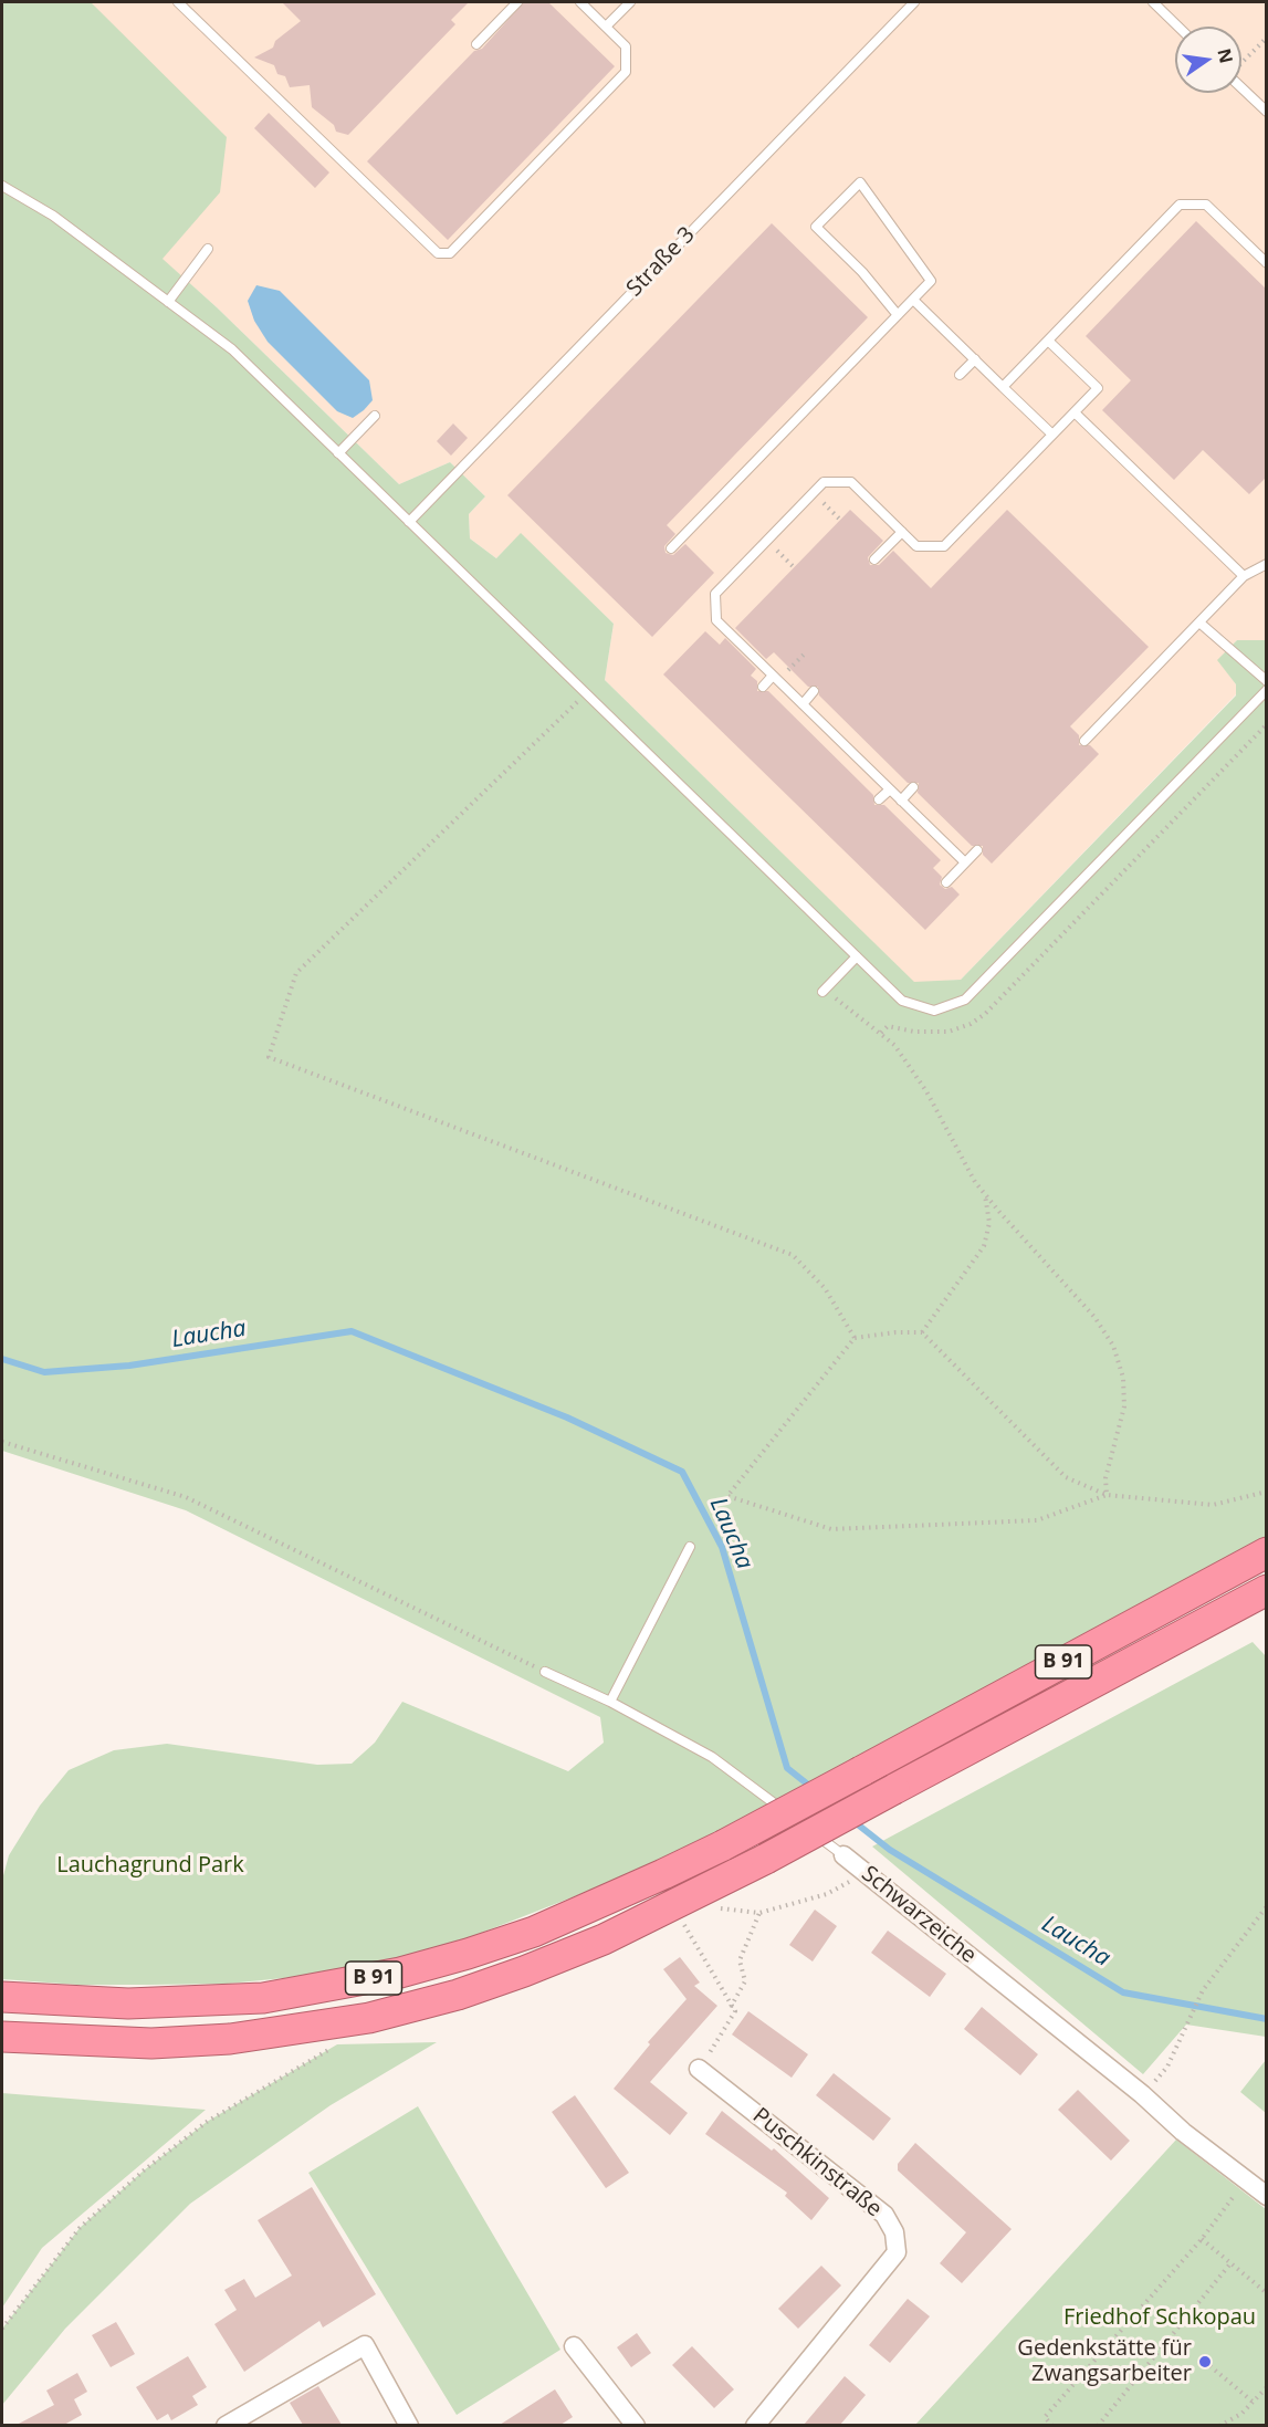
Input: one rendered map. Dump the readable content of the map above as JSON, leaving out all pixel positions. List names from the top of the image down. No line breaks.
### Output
{"streets":{"highway":["B 91"],"street":["Schwarzeiche","Puschkinstraße"],"lane":["Straße 3"]},"water":["Laucha"],"parks":["Lauchagrund Park","Friedhof Schkopau"],"places":["Gedenkstätte für Zwangsarbeiter"],"north":"right"}
